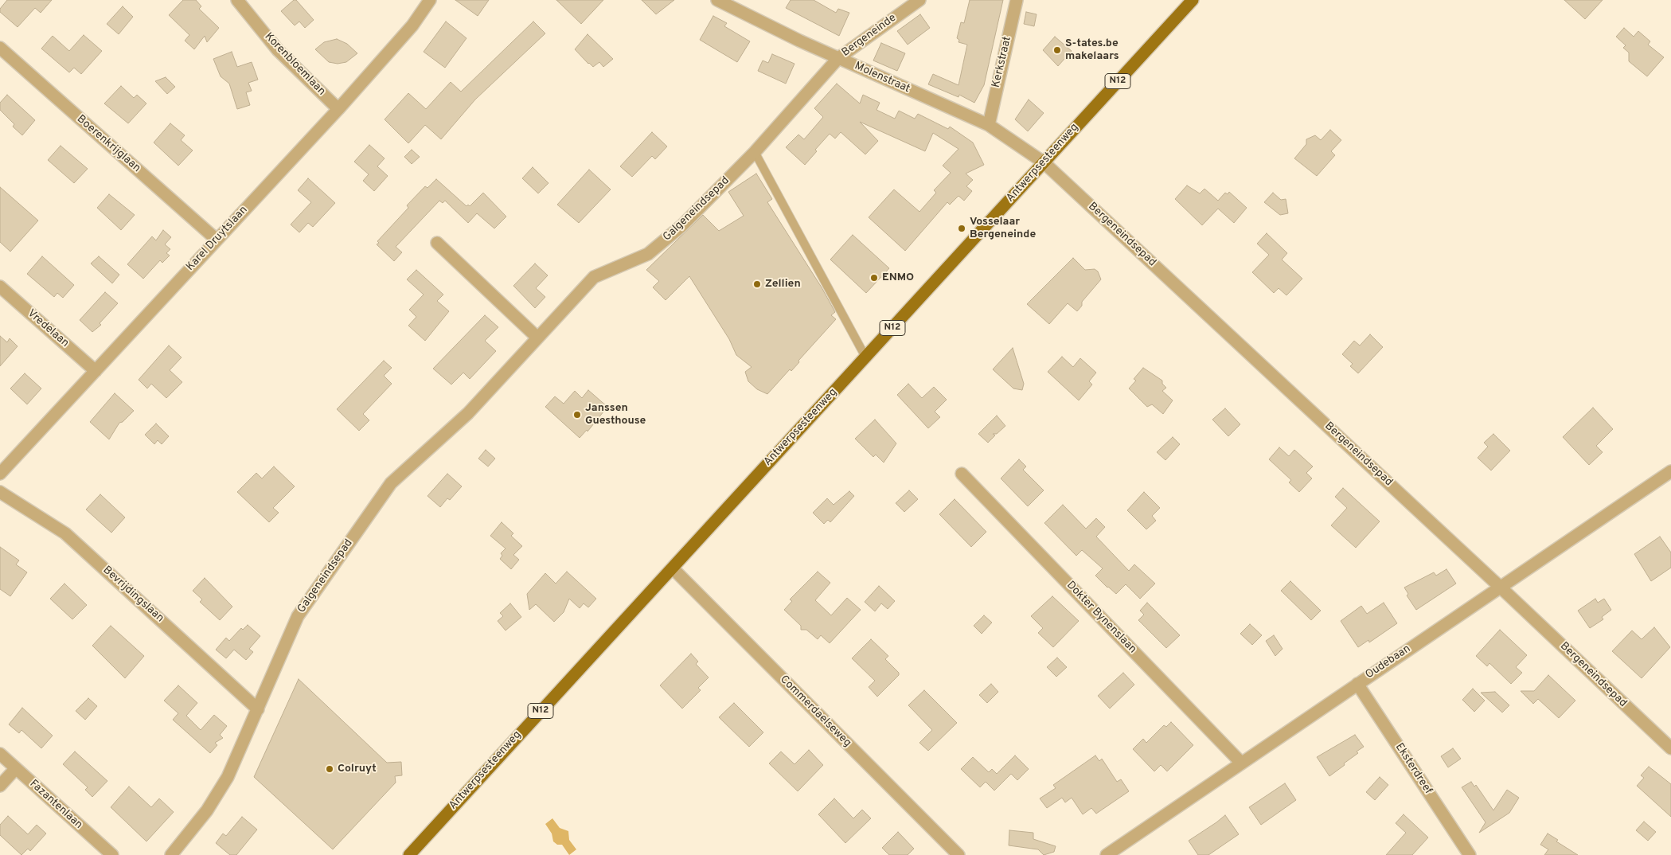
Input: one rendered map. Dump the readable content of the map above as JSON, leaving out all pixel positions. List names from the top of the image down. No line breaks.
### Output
{"streets":{"main road":["N12","Antwerpsesteenweg"],"street":["Bergeneinde","Kerkstraat","Korenbloemlaan","Molenstraat","Boerenkrijglaan","Galgeneindsepad","Bergeneindsepad","Karel Druytslaan","Vredelaan","Bevrijdingslaan","Dokter Bynenslaan","Oudebaan","Commerdaelseweg","Eksterdreef","Fazantenlaan"]},"crossings":[["Bergeneinde","Molenstraat"],["Bergeneinde","Galgeneindsepad"],["Kerkstraat","Molenstraat"],["Korenbloemlaan","Karel Druytslaan"],["Molenstraat","Antwerpsesteenweg"],["Molenstraat","Galgeneindsepad"],["Molenstraat","Bergeneindsepad"],["Boerenkrijglaan","Karel Druytslaan"],["Antwerpsesteenweg","Bergeneindsepad"],["Antwerpsesteenweg","Commerdaelseweg"],["Galgeneindsepad","Bevrijdingslaan"],["Bergeneindsepad","Oudebaan"],["Karel Druytslaan","Vredelaan"],["Dokter Bynenslaan","Oudebaan"],["Oudebaan","Eksterdreef"]],"places":["S-tates.be makelaars","Vosselaar Bergeneinde","ENMO","Zellien","Janssen Guesthouse","Colruyt"]}
